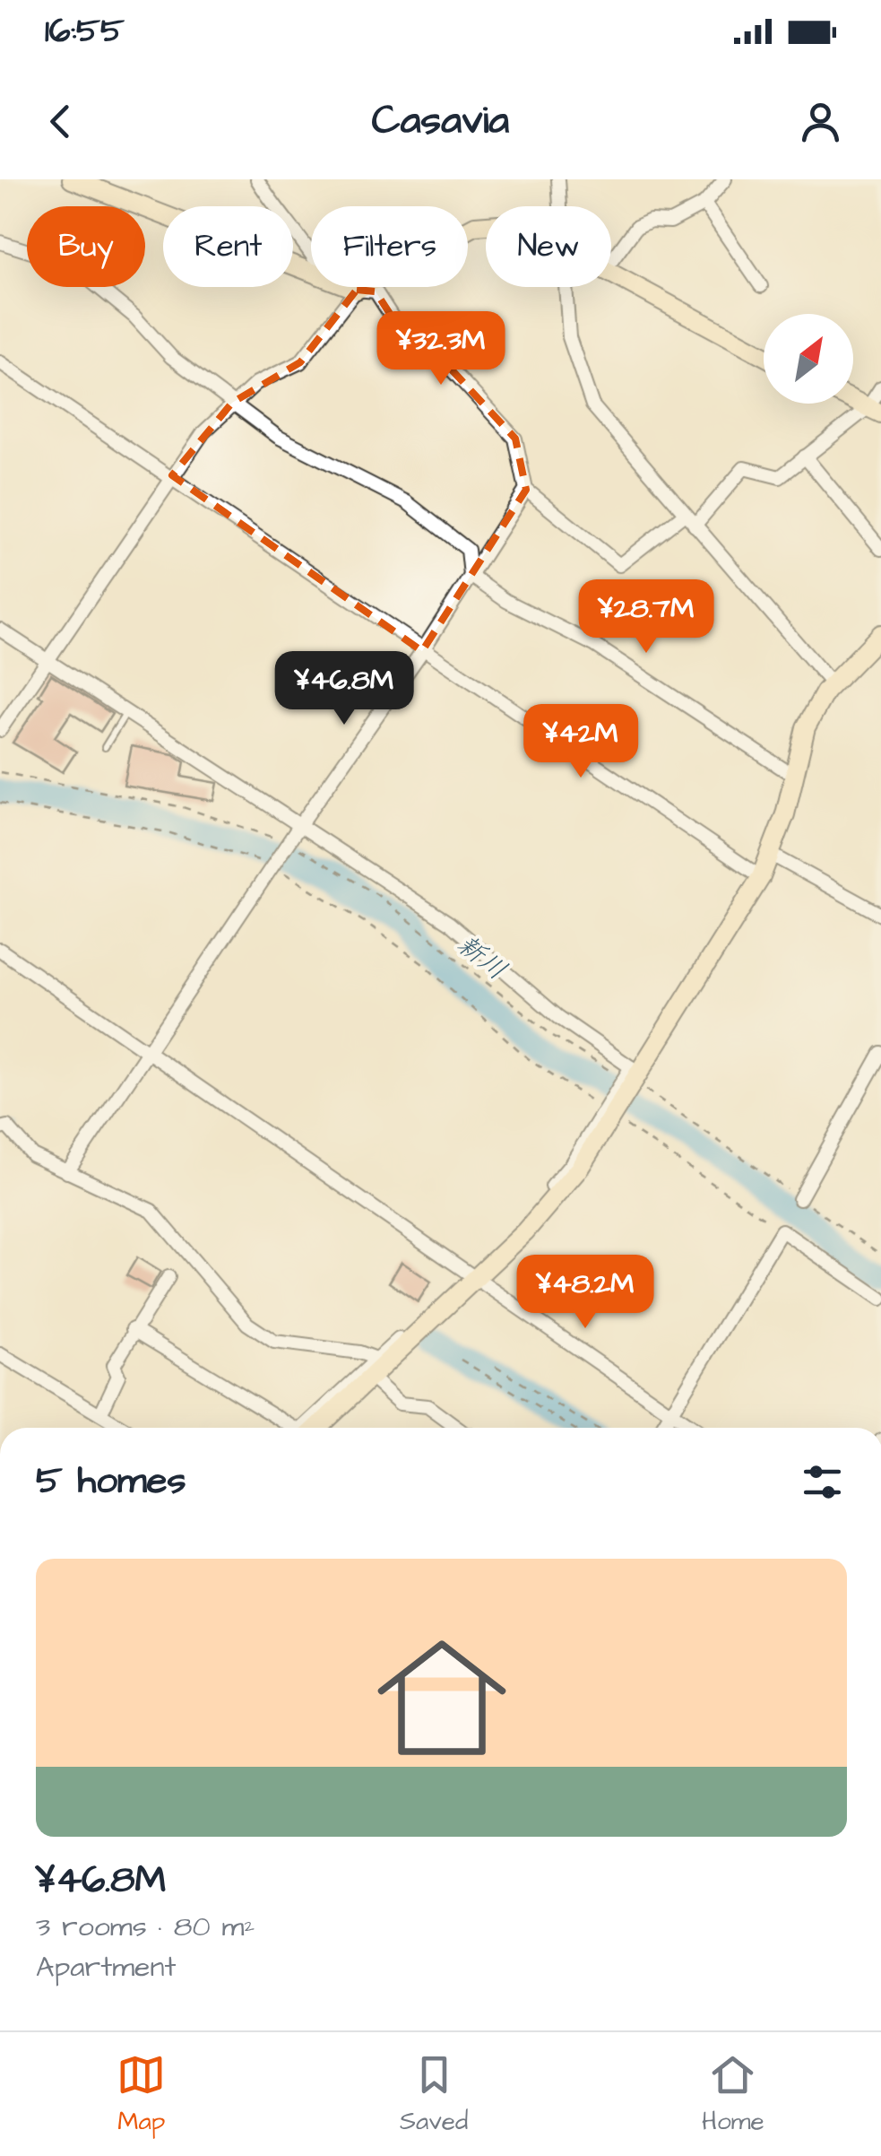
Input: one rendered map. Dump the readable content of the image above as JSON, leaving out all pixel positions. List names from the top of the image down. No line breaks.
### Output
{"water":["新川"],"north":"top right","page":{"status":"16:55","header":"Casavia","chip":["Buy","Rent","Filters","New"],"price":["¥32.3M","¥28.7M","¥46.8M","¥42M","¥48.2M"],"heading":"5 homes","list":[{"name":"¥46.8M","note":"3 rooms · 80 m² · Apartment"}],"tabs":["Map","Saved","Home"]}}
